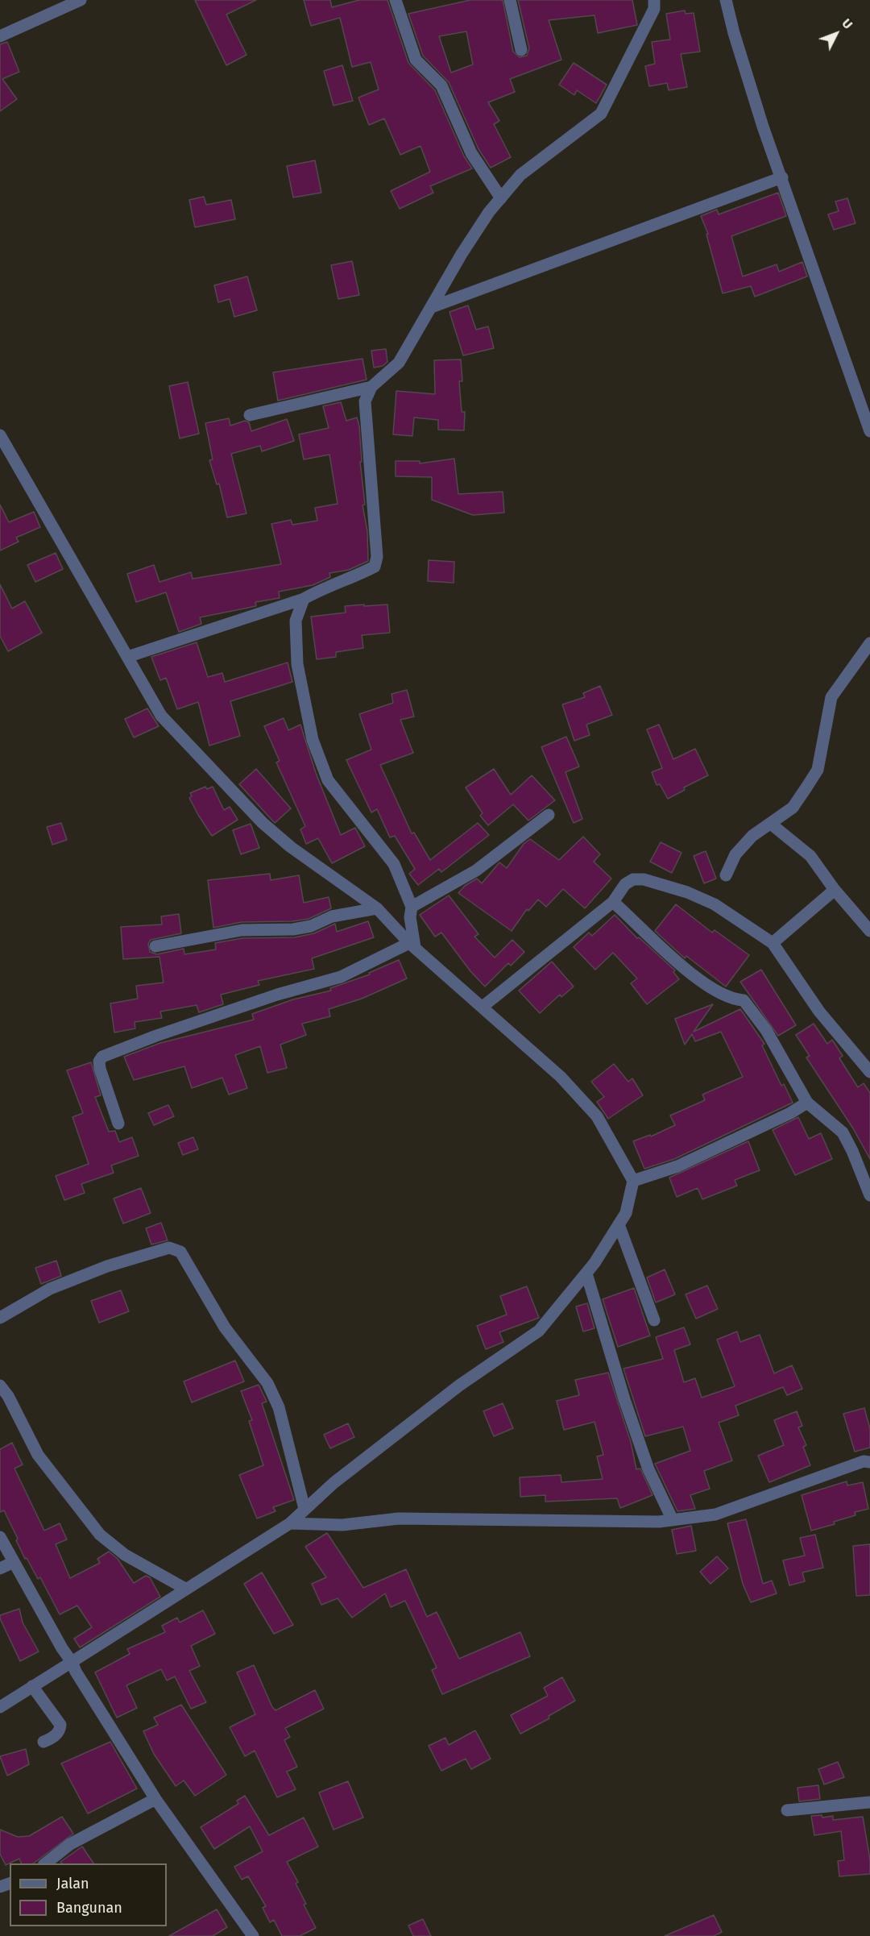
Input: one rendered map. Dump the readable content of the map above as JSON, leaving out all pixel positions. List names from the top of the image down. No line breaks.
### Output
{"legend":["Jalan","Bangunan"],"north":"top right"}
